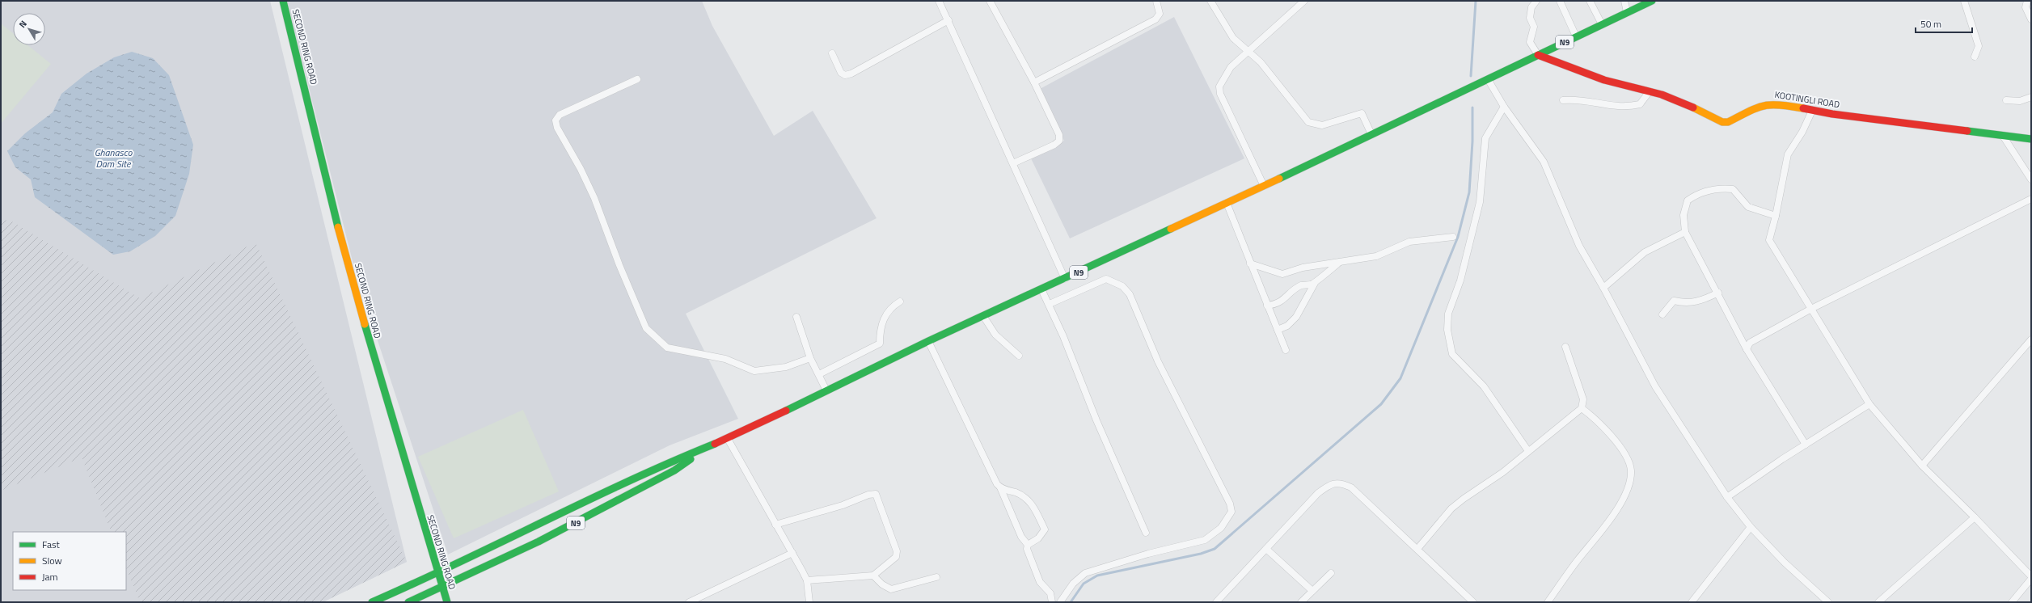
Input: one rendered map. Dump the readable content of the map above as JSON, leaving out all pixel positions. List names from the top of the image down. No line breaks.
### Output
{"streets":{"main road":["N9","SECOND RING ROAD","KOOTINGLI ROAD"]},"crossings":[["N9","SECOND RING ROAD"],["N9","KOOTINGLI ROAD"]],"water":["Ghanasco Dam Site"],"legend":["Fast","Slow","Jam"],"scale_bar":"50 m","north":"top left"}
